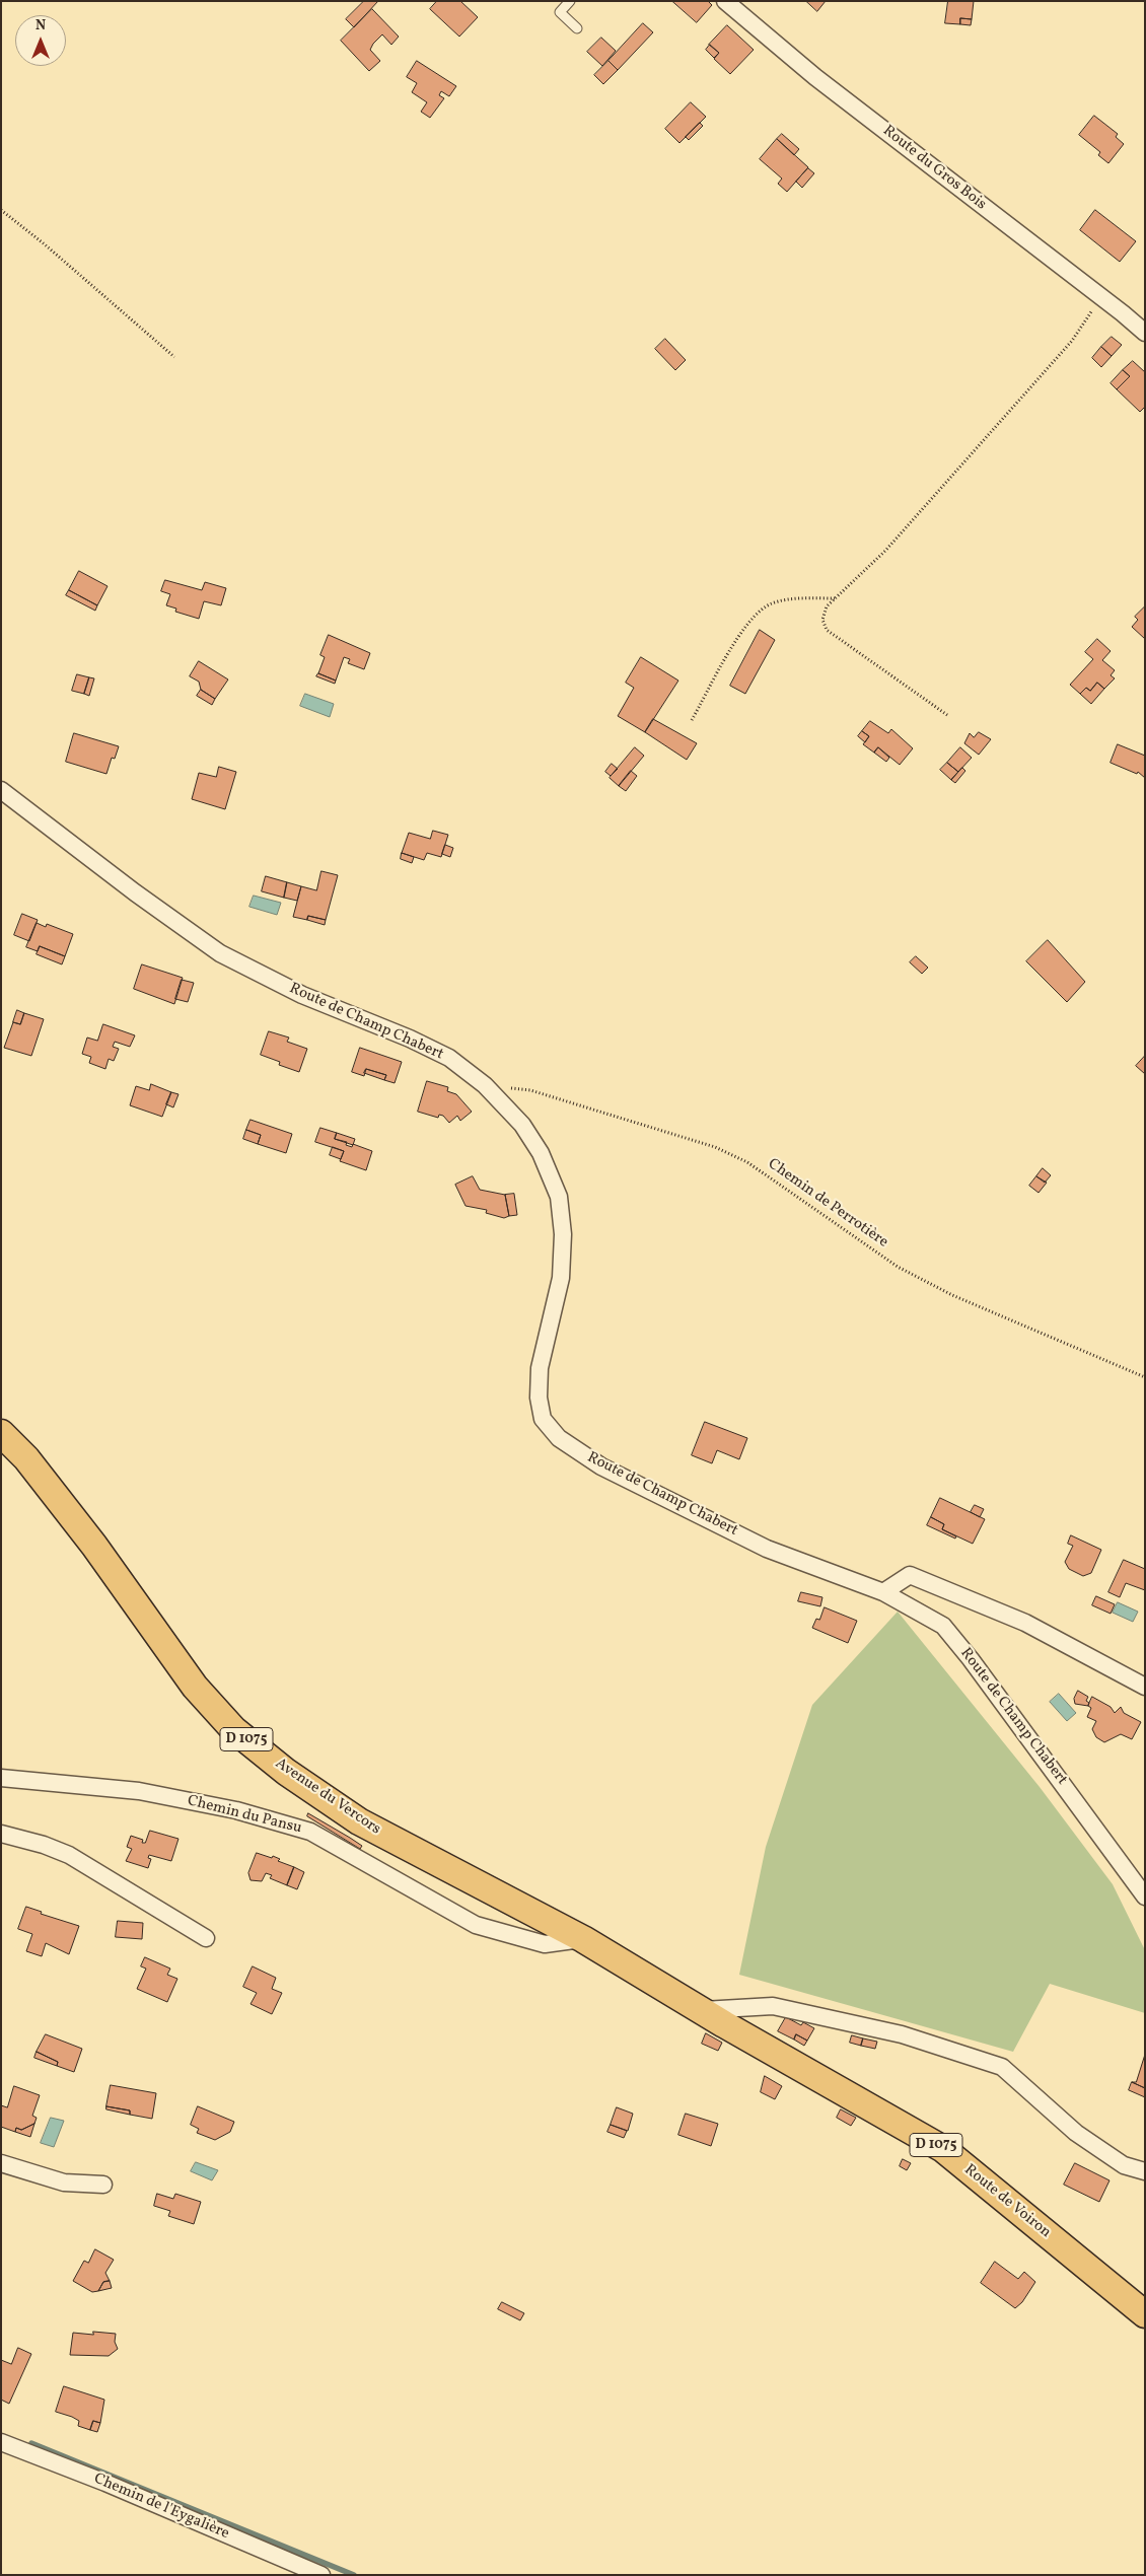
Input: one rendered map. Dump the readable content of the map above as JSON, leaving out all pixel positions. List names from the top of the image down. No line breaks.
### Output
{"streets":{"main road":["D 1075","Avenue du Vercors","Route de Voiron"],"street":["Route du Gros Bois","Route de Champ Chabert","Chemin du Pansu","Chemin de l'Eygalière"],"path":["Chemin de Perrotière"]},"crossings":[["Route de Champ Chabert","Chemin de Perrotière"],["Avenue du Vercors","Chemin du Pansu"],["Avenue du Vercors","Route de Voiron"]],"north":"top"}
